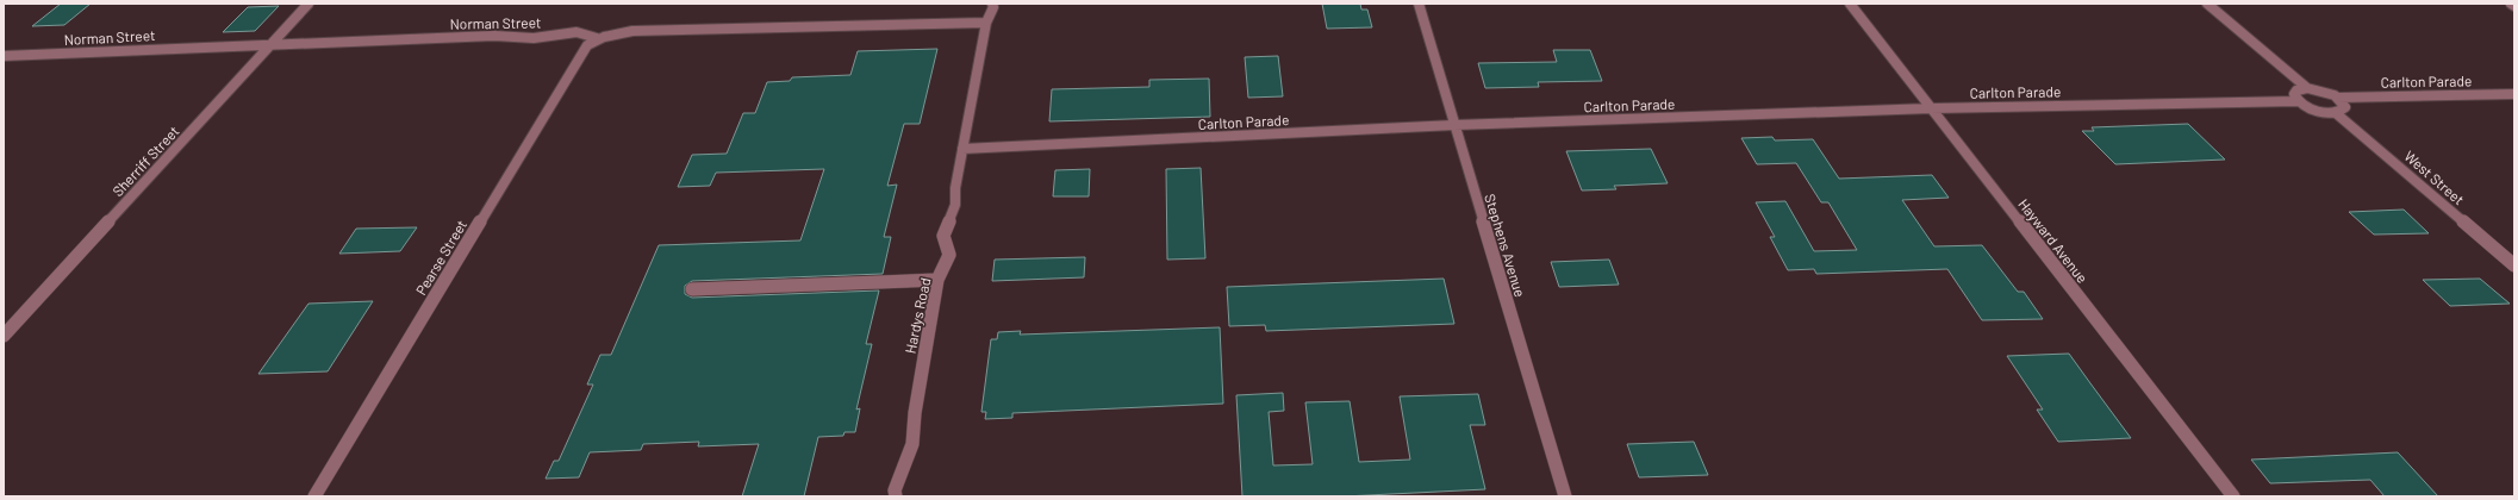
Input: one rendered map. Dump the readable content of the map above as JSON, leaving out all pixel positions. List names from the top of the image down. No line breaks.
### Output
{"streets":{"street":["Norman Street","Carlton Parade","Sherriff Street","West Street","Hayward Avenue","Stephens Avenue","Pearse Street","Hardys Road"]},"crossings":[["Norman Street","Sherriff Street"],["Norman Street","Pearse Street"],["Norman Street","Hardys Road"],["Carlton Parade","Hayward Avenue"],["Carlton Parade","Stephens Avenue"],["Carlton Parade","Hardys Road"]]}
